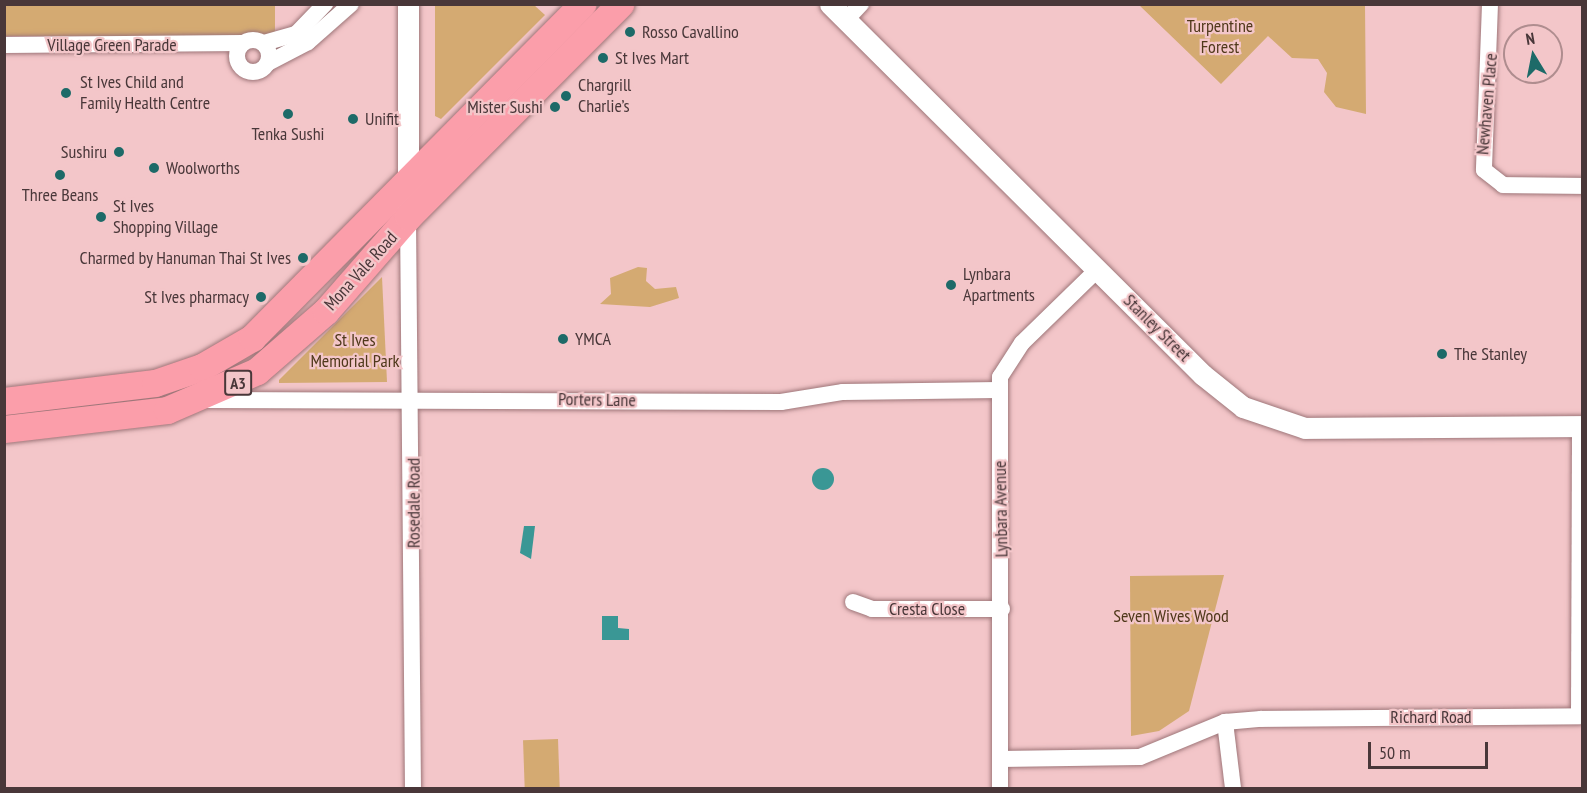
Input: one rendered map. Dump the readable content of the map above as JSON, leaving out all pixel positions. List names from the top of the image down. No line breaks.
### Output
{"streets":{"highway":["Mona Vale Road","A3"],"street":["Village Green Parade","Newhaven Place","Stanley Street","Porters Lane","Rosedale Road","Lynbara Avenue","Cresta Close","Richard Road"]},"crossings":[["Mona Vale Road","Porters Lane"],["Mona Vale Road","Rosedale Road"],["Stanley Street","Lynbara Avenue"],["Stanley Street","Richard Road"],["Porters Lane","Rosedale Road"],["Porters Lane","Lynbara Avenue"],["Lynbara Avenue","Cresta Close"],["Lynbara Avenue","Richard Road"]],"parks":["Turpentine Forest","St Ives Memorial Park","Seven Wives Wood"],"places":["Rosso Cavallino","St Ives Mart","St Ives Child and Family Health Centre","Chargrill Charlie’s","Mister Sushi","Tenka Sushi","Unifit","Sushiru","Woolworths","Three Beans","St Ives Shopping Village","Charmed by Hanuman Thai St Ives","Lynbara Apartments","St Ives pharmacy","YMCA","The Stanley"],"scale_bar":"50 m","north":"top"}
